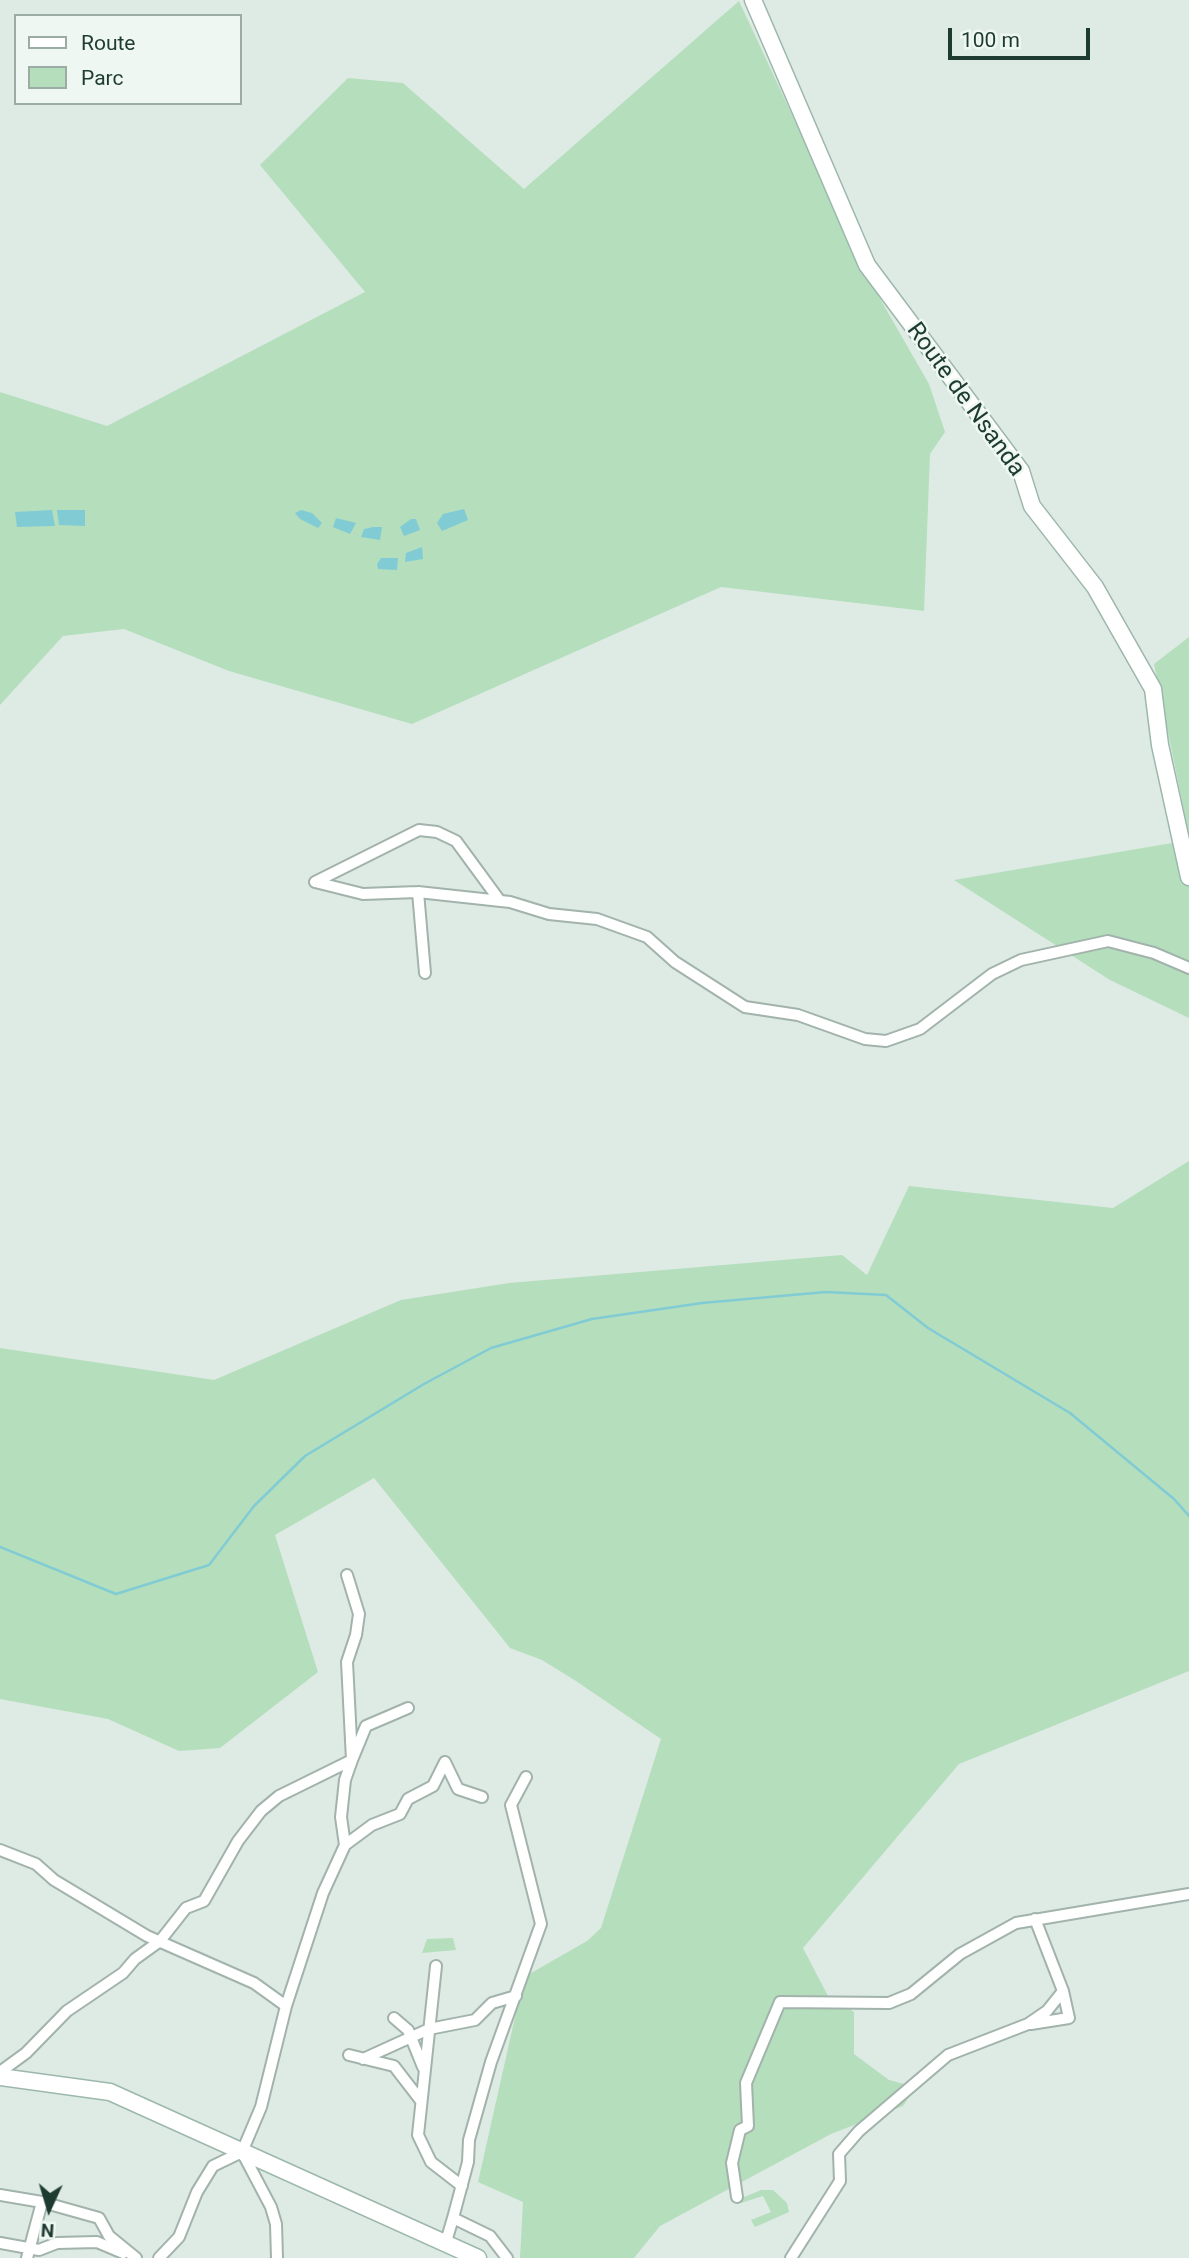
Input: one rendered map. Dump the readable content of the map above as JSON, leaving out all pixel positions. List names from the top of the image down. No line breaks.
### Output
{"streets":{"street":["Route de Nsanda"]},"legend":["Route","Parc"],"scale_bar":"100 m","north":"bottom"}
